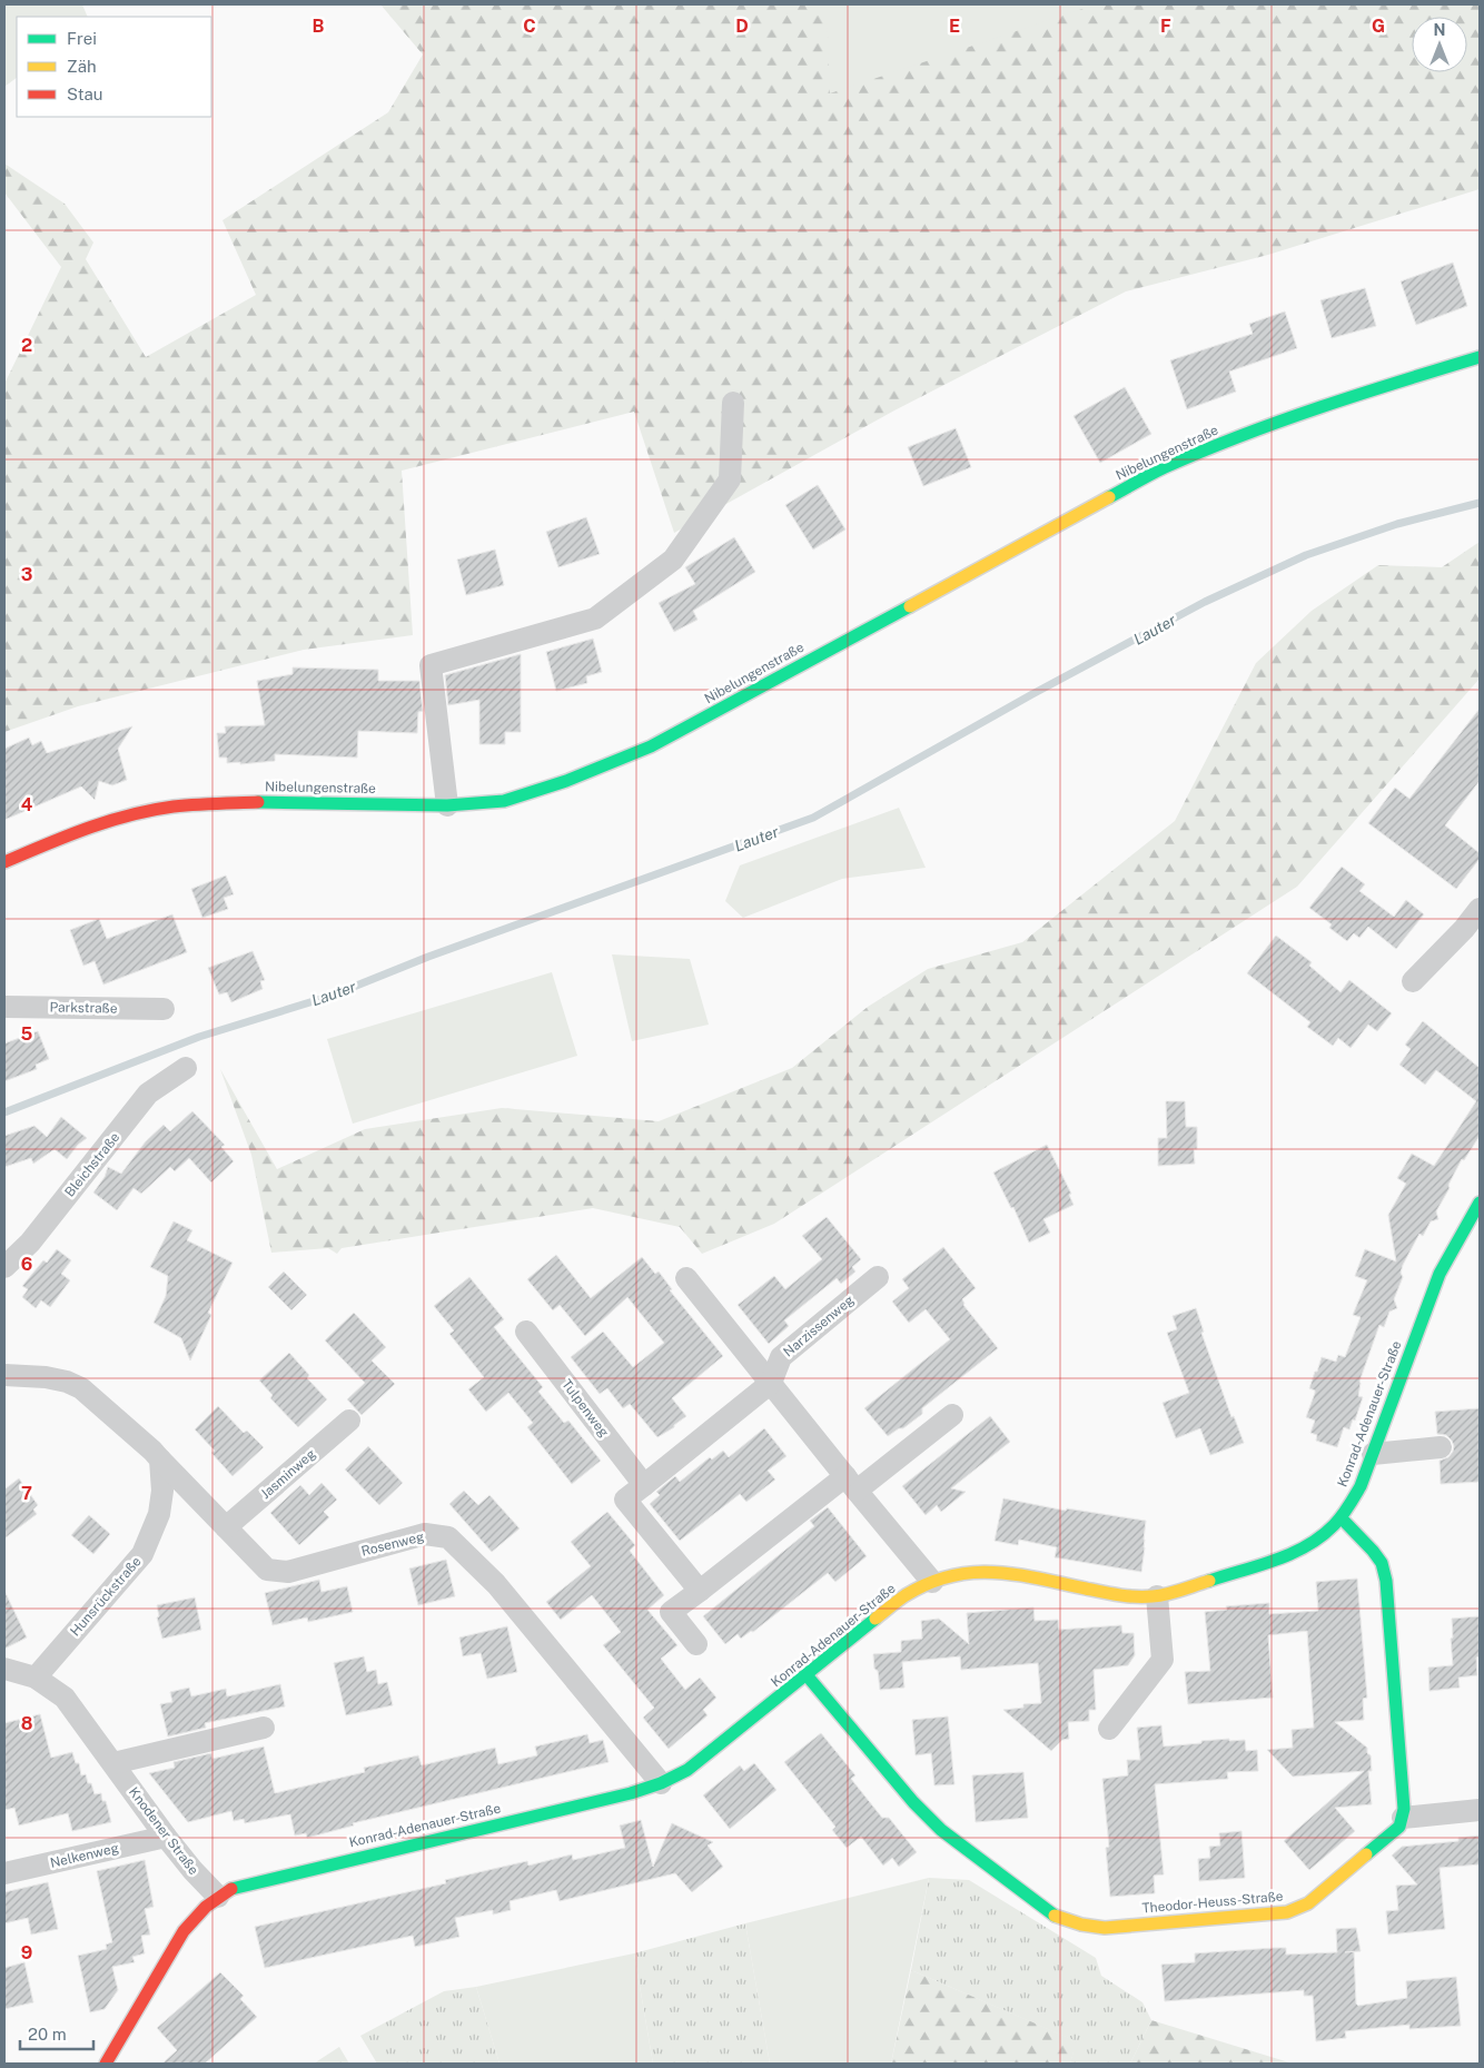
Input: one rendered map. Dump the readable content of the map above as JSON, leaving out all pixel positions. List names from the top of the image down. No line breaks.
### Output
{"streets":{"street":["Nibelungenstraße","Parkstraße","Bleichstraße","Narzissenweg","Tulpenweg","Konrad-Adenauer-Straße","Jasminweg","Rosenweg","Hunsrückstraße","Knodener Straße","Nelkenweg","Theodor-Heuss-Straße"]},"crossings":[["Konrad-Adenauer-Straße","Rosenweg"],["Konrad-Adenauer-Straße","Knodener Straße"],["Konrad-Adenauer-Straße","Theodor-Heuss-Straße"],["Jasminweg","Rosenweg"],["Rosenweg","Hunsrückstraße"],["Hunsrückstraße","Knodener Straße"],["Knodener Straße","Nelkenweg"]],"water":["Lauter"],"legend":["Frei","Zäh","Stau"],"scale_bar":"20 m","north":"top","grid":{"columns":["B","C","D","E","F","G"],"rows":["2","3","4","5","6","7","8","9"]}}
